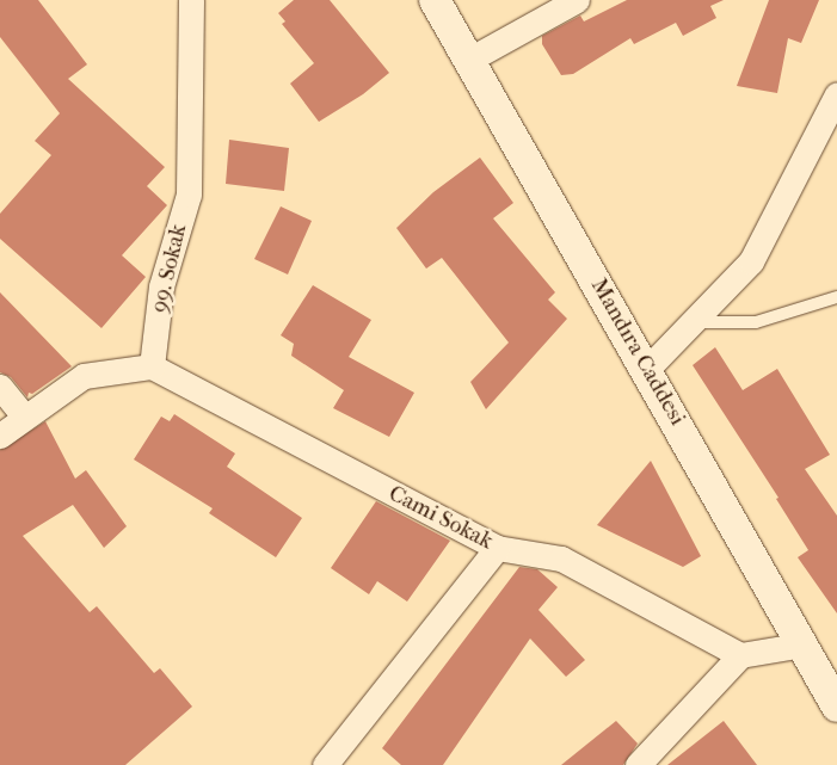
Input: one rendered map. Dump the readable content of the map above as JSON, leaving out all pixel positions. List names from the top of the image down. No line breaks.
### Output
{"streets":{"street":["99. Sokak","Mandıra Caddesi","Cami Sokak"]},"crossings":[["99. Sokak","Cami Sokak"]]}
